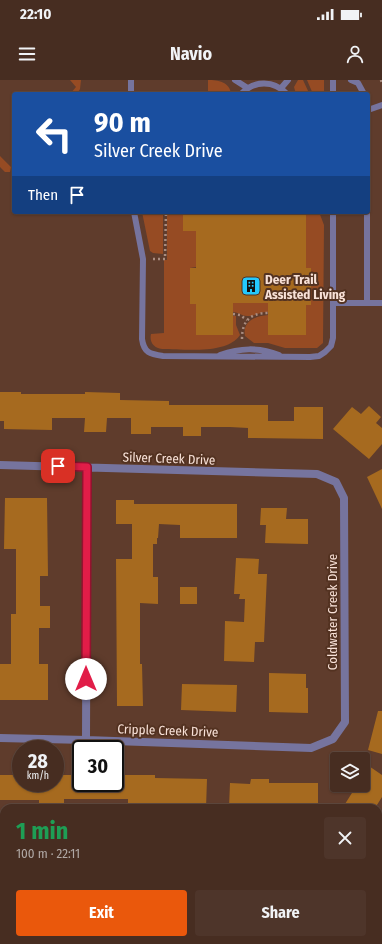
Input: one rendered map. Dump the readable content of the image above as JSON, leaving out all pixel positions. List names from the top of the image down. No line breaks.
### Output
{"streets":{"street":["Silver Creek Drive","Coldwater Creek Drive","Cripple Creek Drive"]},"crossings":[["Silver Creek Drive","Coldwater Creek Drive"],["Coldwater Creek Drive","Cripple Creek Drive"]],"places":{"building":["Deer Trail Assisted Living"]},"page":{"status":"22:10","header":"Navio","turn":["90 m","Silver Creek Drive"],"then":"Then","speed":"28 km/h","limit":"30","heading":["1 min","100 m · 22:11"],"buttons":["Exit","Share"]}}
